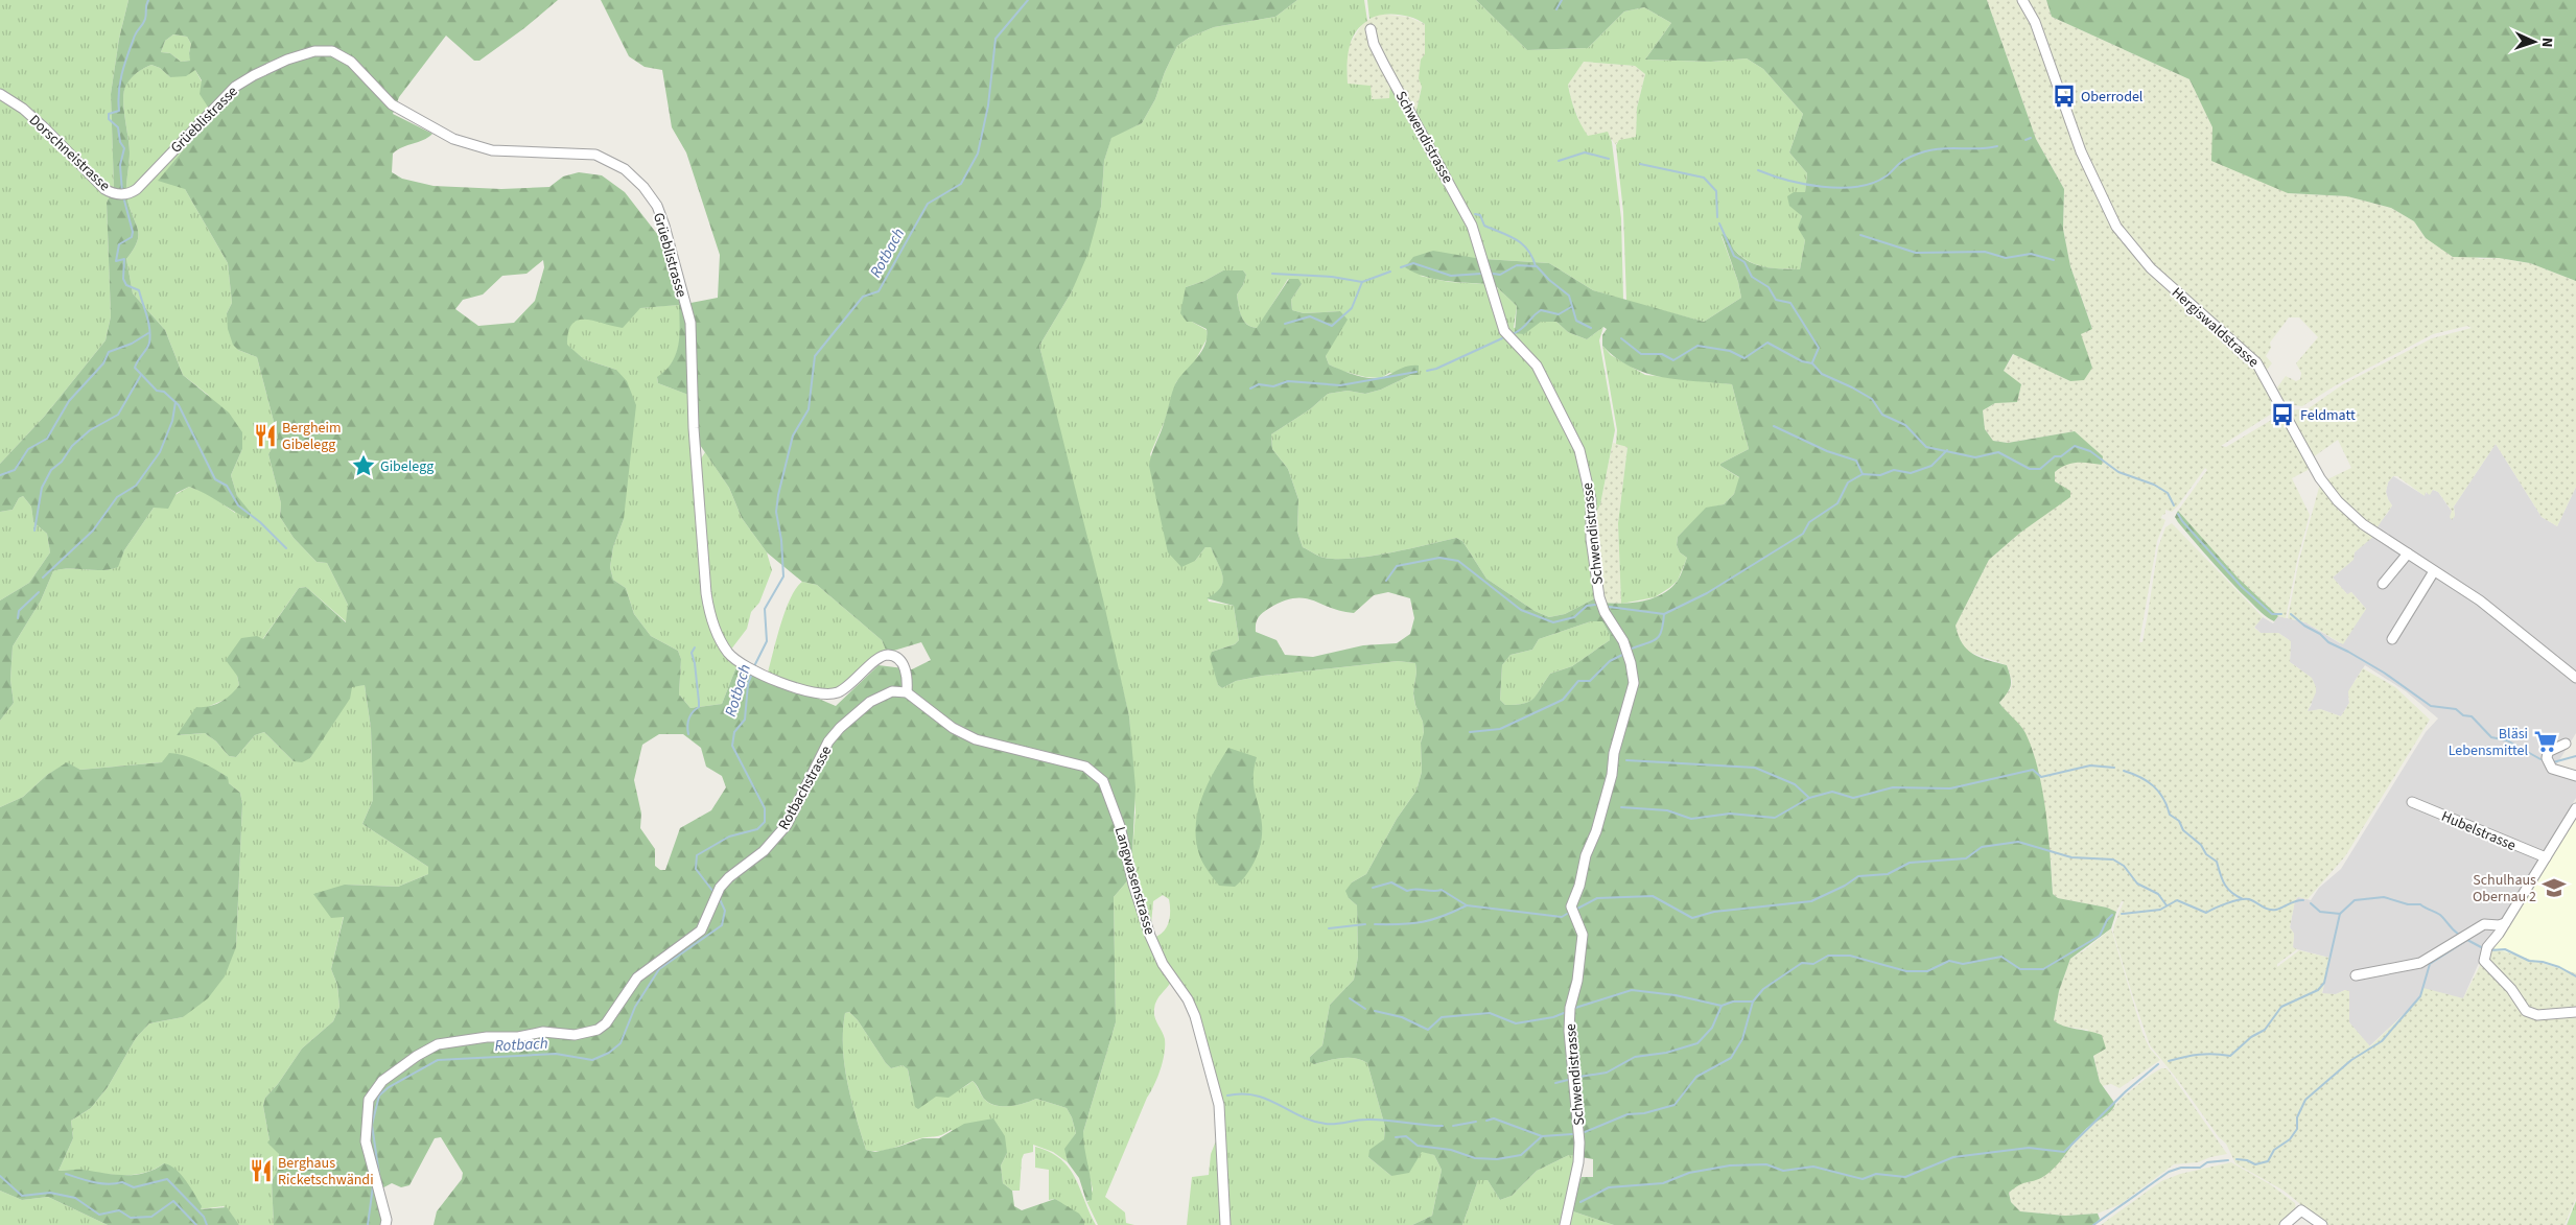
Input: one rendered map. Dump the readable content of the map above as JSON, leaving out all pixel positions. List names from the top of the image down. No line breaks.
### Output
{"streets":{"street":["Grüeblistrasse","Schwendistrasse","Dorschneistrasse","Hergiswaldstrasse","Rotbachstrasse","Hubelstrasse","Langwasenstrasse"]},"crossings":[["Grüeblistrasse","Dorschneistrasse"],["Grüeblistrasse","Rotbachstrasse"],["Grüeblistrasse","Langwasenstrasse"],["Rotbachstrasse","Langwasenstrasse"]],"water":["Rotbach"],"places":{"bus stop":["Oberrodel","Feldmatt"],"restaurant":["Bergheim Gibelegg","Berghaus Ricketschwändi"],"place":["Gibelegg"],"supermarket":["Bläsi Lebensmittel"],"school or university":["Schulhaus Obernau 2"]},"north":"right"}
